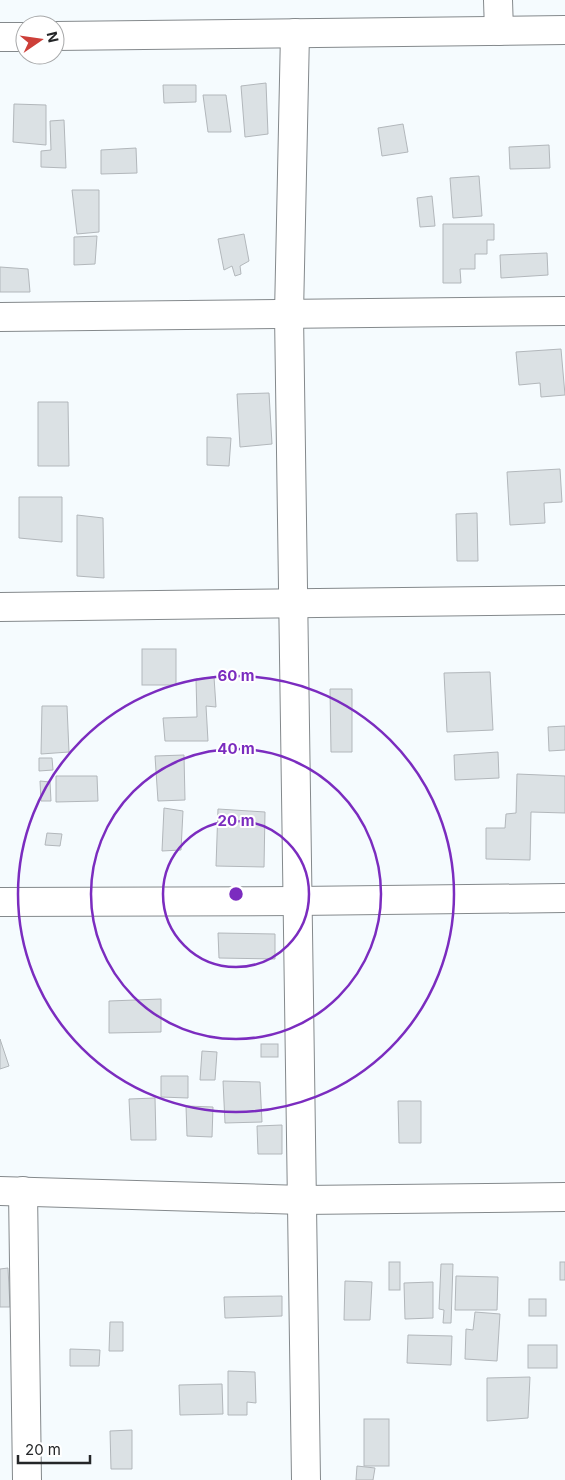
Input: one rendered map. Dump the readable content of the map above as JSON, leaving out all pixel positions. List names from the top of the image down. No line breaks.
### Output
{"scale_bar":"20 m","north":"right","rings":["60 m","40 m","20 m"]}
